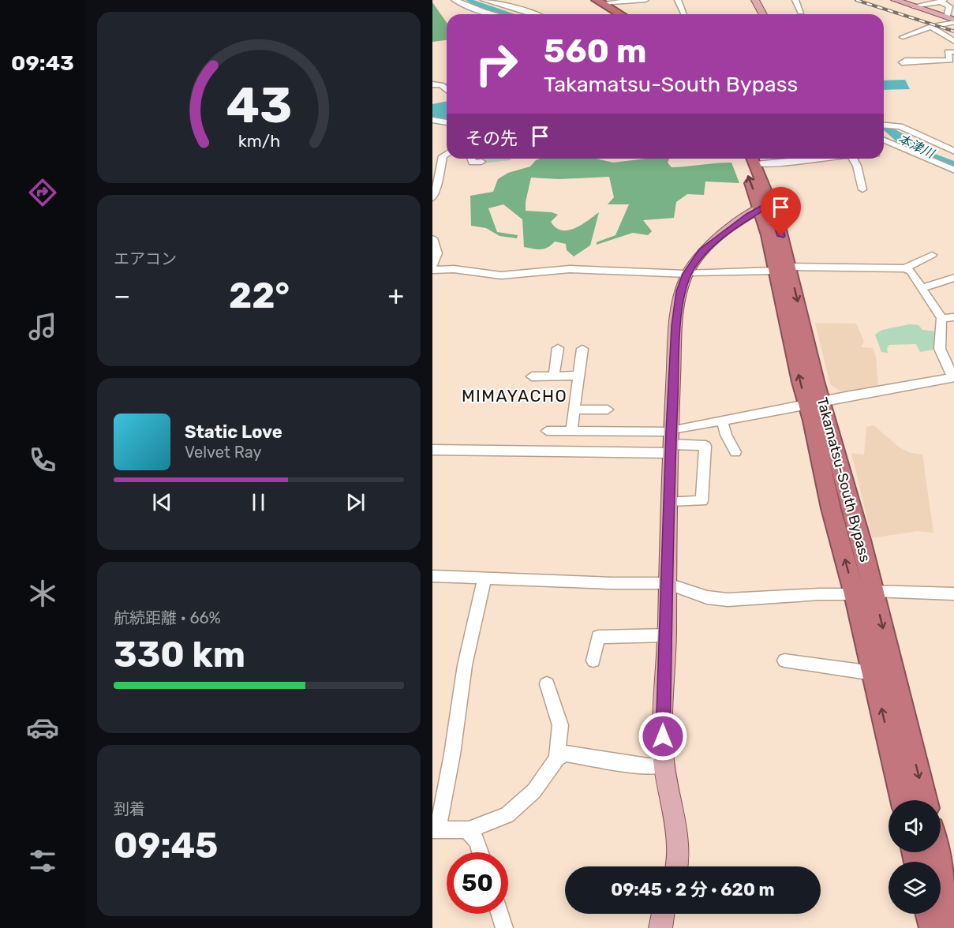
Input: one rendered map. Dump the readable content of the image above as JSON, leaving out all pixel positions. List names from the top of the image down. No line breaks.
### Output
{"streets":{"highway":["Takamatsu-South Bypass"]},"districts":["MIMAYACHO"],"water":["本津川"],"page":{"tabs":"09:43","turn":["560 m","Takamatsu-South Bypass"],"then":"その先","tile":["エアコン",["航続距離 · 66%","330 km"],["到着","09:45"]],"heat":["−","22°","+"],"song":["Static Love","Velvet Ray"],"limit":"50","trip":"09:45 · 2 分 · 620 m","gauge":["43","km/h"]}}
